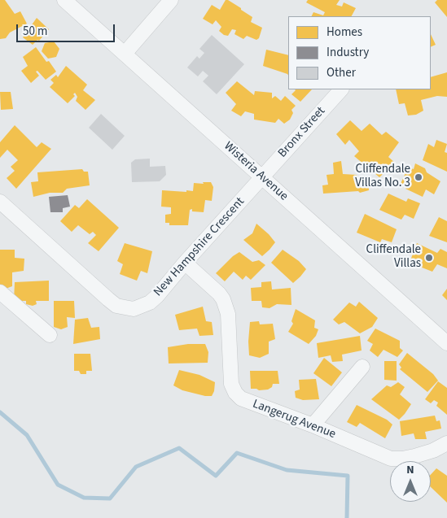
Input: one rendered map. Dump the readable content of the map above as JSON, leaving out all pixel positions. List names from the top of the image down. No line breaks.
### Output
{"streets":{"street":["Bronx Street","Wisteria Avenue","New Hampshire Crescent","Langerug Avenue"]},"crossings":[["Bronx Street","Wisteria Avenue"],["Bronx Street","New Hampshire Crescent"],["Wisteria Avenue","New Hampshire Crescent"],["New Hampshire Crescent","Langerug Avenue"]],"places":["Cliffendale Villas No. 3","Cliffendale Villas"],"legend":["Homes","Industry","Other"],"scale_bar":"50 m","north":"top"}
